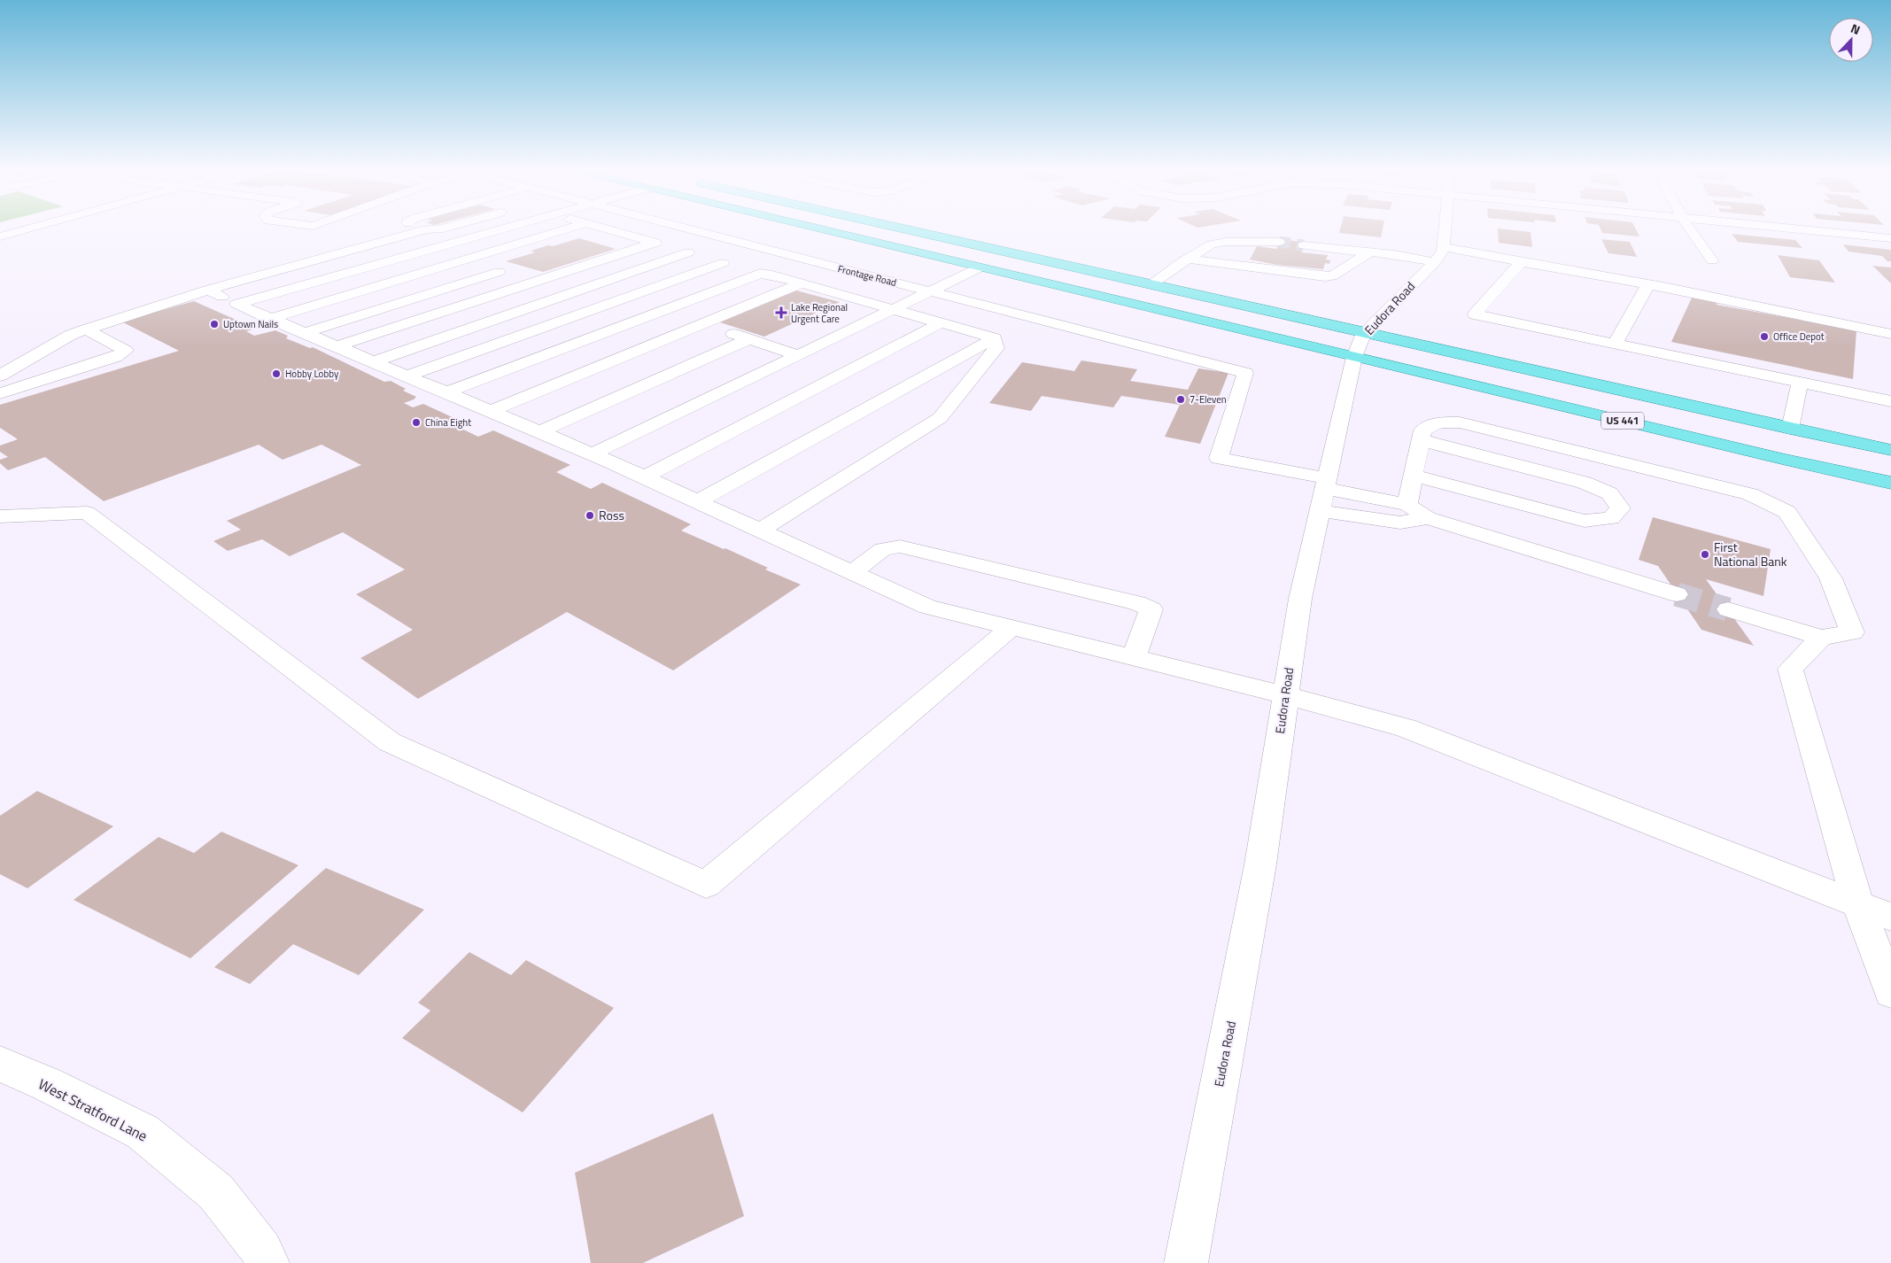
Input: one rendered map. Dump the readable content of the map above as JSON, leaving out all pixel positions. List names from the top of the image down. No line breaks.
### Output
{"streets":{"main road":["US 441"],"street":["Frontage Road","Eudora Road","West Stratford Lane"]},"crossings":[["Frontage Road","Eudora Road"],["Eudora Road","US 441"]],"places":{"health":["Lake Regional Urgent Care"],"other":["Uptown Nails","Office Depot","Hobby Lobby","7-Eleven","China Eight","Ross","First National Bank"]},"north":"top"}
